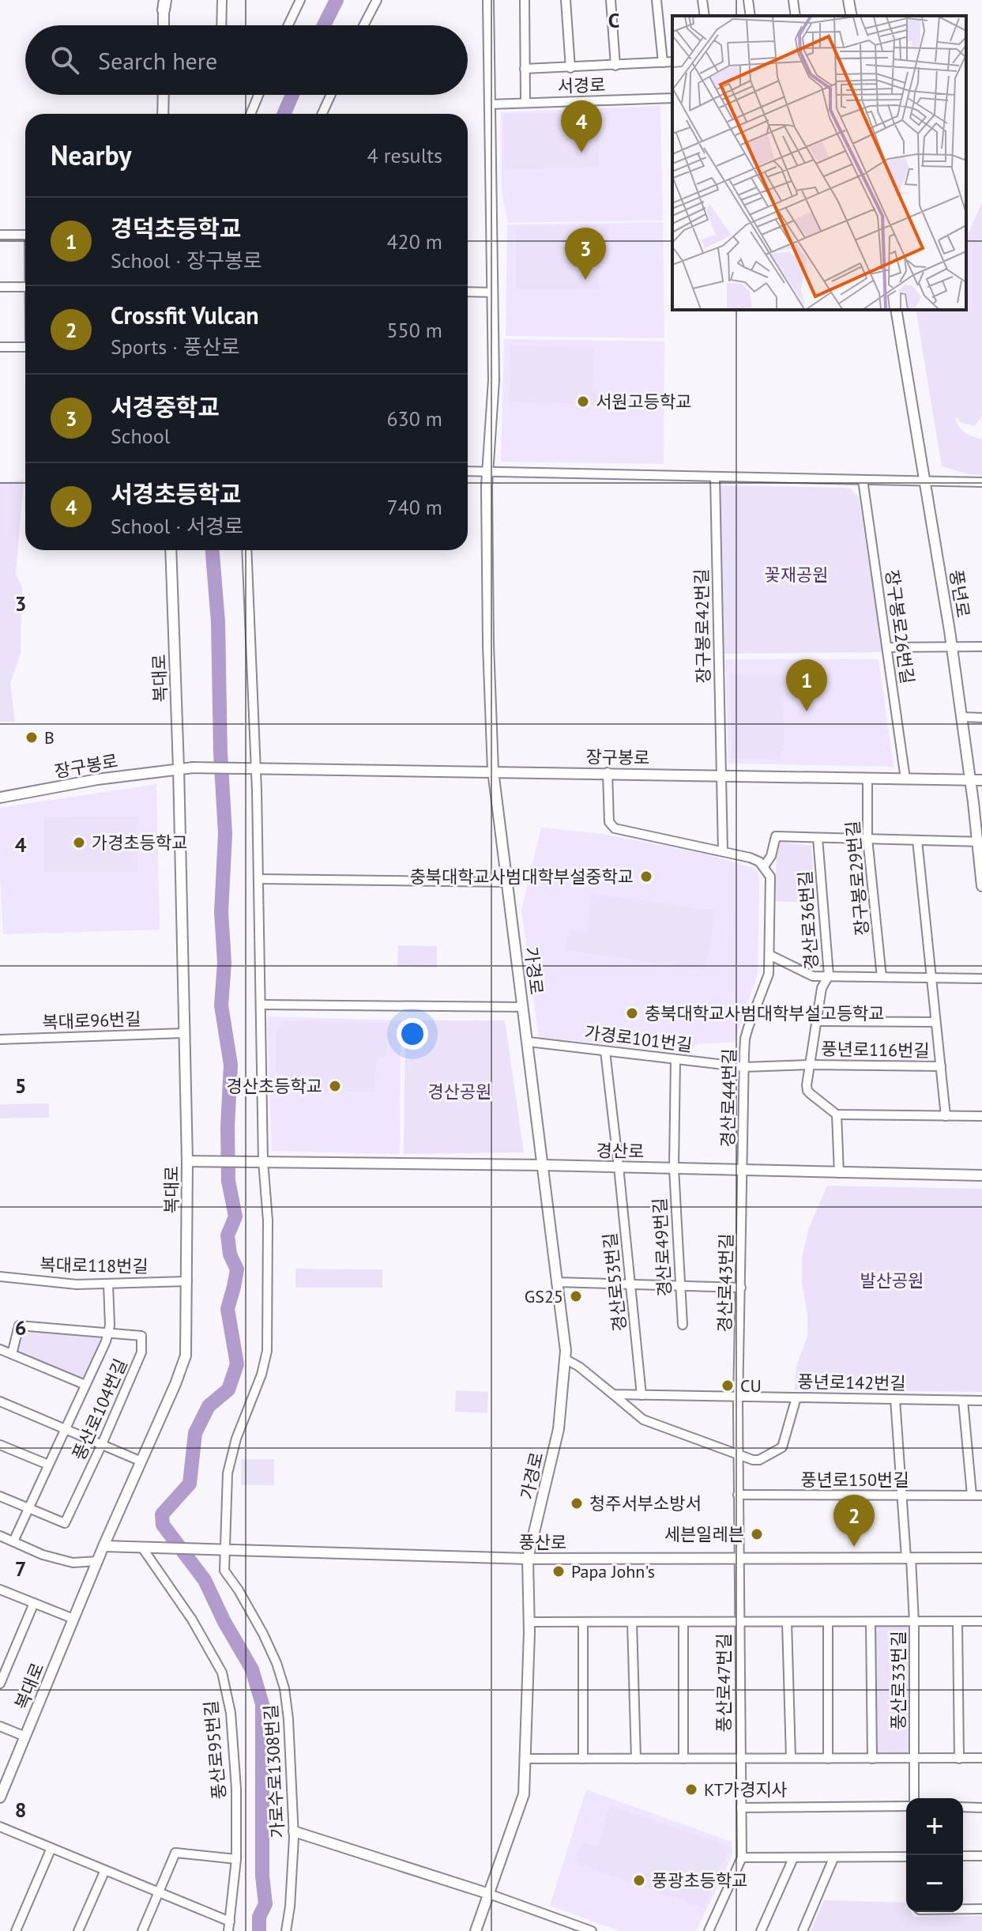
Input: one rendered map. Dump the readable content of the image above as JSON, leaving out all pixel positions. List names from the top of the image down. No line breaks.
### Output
{"streets":{"street":["서경로","풍년로","장구봉로42번길","장구봉로26번길","복대로","장구봉로","장구봉로29번길","경산로36번길","가경로","복대로96번길","가경로101번길","풍년로116번길","경산로44번길","경산로","경산로49번길","복대로118번길","경산로53번길","경산로43번길","풍년로142번길","풍산로104번길","풍년로150번길","풍산로","풍산로33번길","풍산로47번길","풍산로95번길","가로수로1308번길"]},"crossings":[["서경로","가경로"],["풍년로","장구봉로"],["장구봉로42번길","장구봉로"],["장구봉로26번길","장구봉로"],["복대로","장구봉로"],["복대로","복대로96번길"],["복대로","경산로"],["복대로","복대로118번길"],["복대로","풍산로"],["장구봉로","장구봉로29번길"],["장구봉로","가경로"],["장구봉로","가로수로1308번길"],["경산로36번길","가경로101번길"],["경산로36번길","풍년로116번길"],["가경로","가경로101번길"],["가경로","경산로"],["가경로","풍산로"],["가경로101번길","풍년로116번길"],["가경로101번길","경산로44번길"],["가경로101번길","경산로49번길"],["가경로101번길","경산로53번길"],["경산로44번길","경산로"],["경산로44번길","경산로43번길"],["경산로","경산로49번길"],["경산로","경산로53번길"],["경산로","경산로43번길"],["경산로","가로수로1308번길"],["경산로53번길","풍년로142번길"],["경산로43번길","풍년로142번길"],["경산로43번길","풍년로150번길"],["경산로43번길","풍산로47번길"],["풍년로142번길","풍산로33번길"],["풍년로150번길","풍산로33번길"],["풍년로150번길","풍산로47번길"],["풍산로","풍산로33번길"],["풍산로","풍산로47번길"],["풍산로","풍산로95번길"],["풍산로","가로수로1308번길"],["풍산로33번길","풍산로47번길"]],"parks":["꽃재공원","경산공원","발산공원"],"places":["서원고등학교","B","가경초등학교","충북대학교사범대학부설중학교","충북대학교사범대학부설고등학교","경산초등학교","GS25","CU","청주서부소방서","세븐일레븐","Papa John's","KT가경지사","풍광초등학교"],"page":{"search":"Search here","pins":["4","3","1","2"],"heading":["Nearby","4 results"],"list":[{"mark":"1","name":"경덕초등학교","note":"School · 장구봉로","value":"420 m"},{"mark":"2","name":"Crossfit Vulcan","note":"Sports · 풍산로","value":"550 m"},{"mark":"3","name":"서경중학교","note":"School","value":"630 m"},{"mark":"4","name":"서경초등학교","note":"School · 서경로","value":"740 m"}],"map_buttons":["+","−"]},"grid":{"columns":["C"],"rows":["3","4","5","6","7","8"]}}
